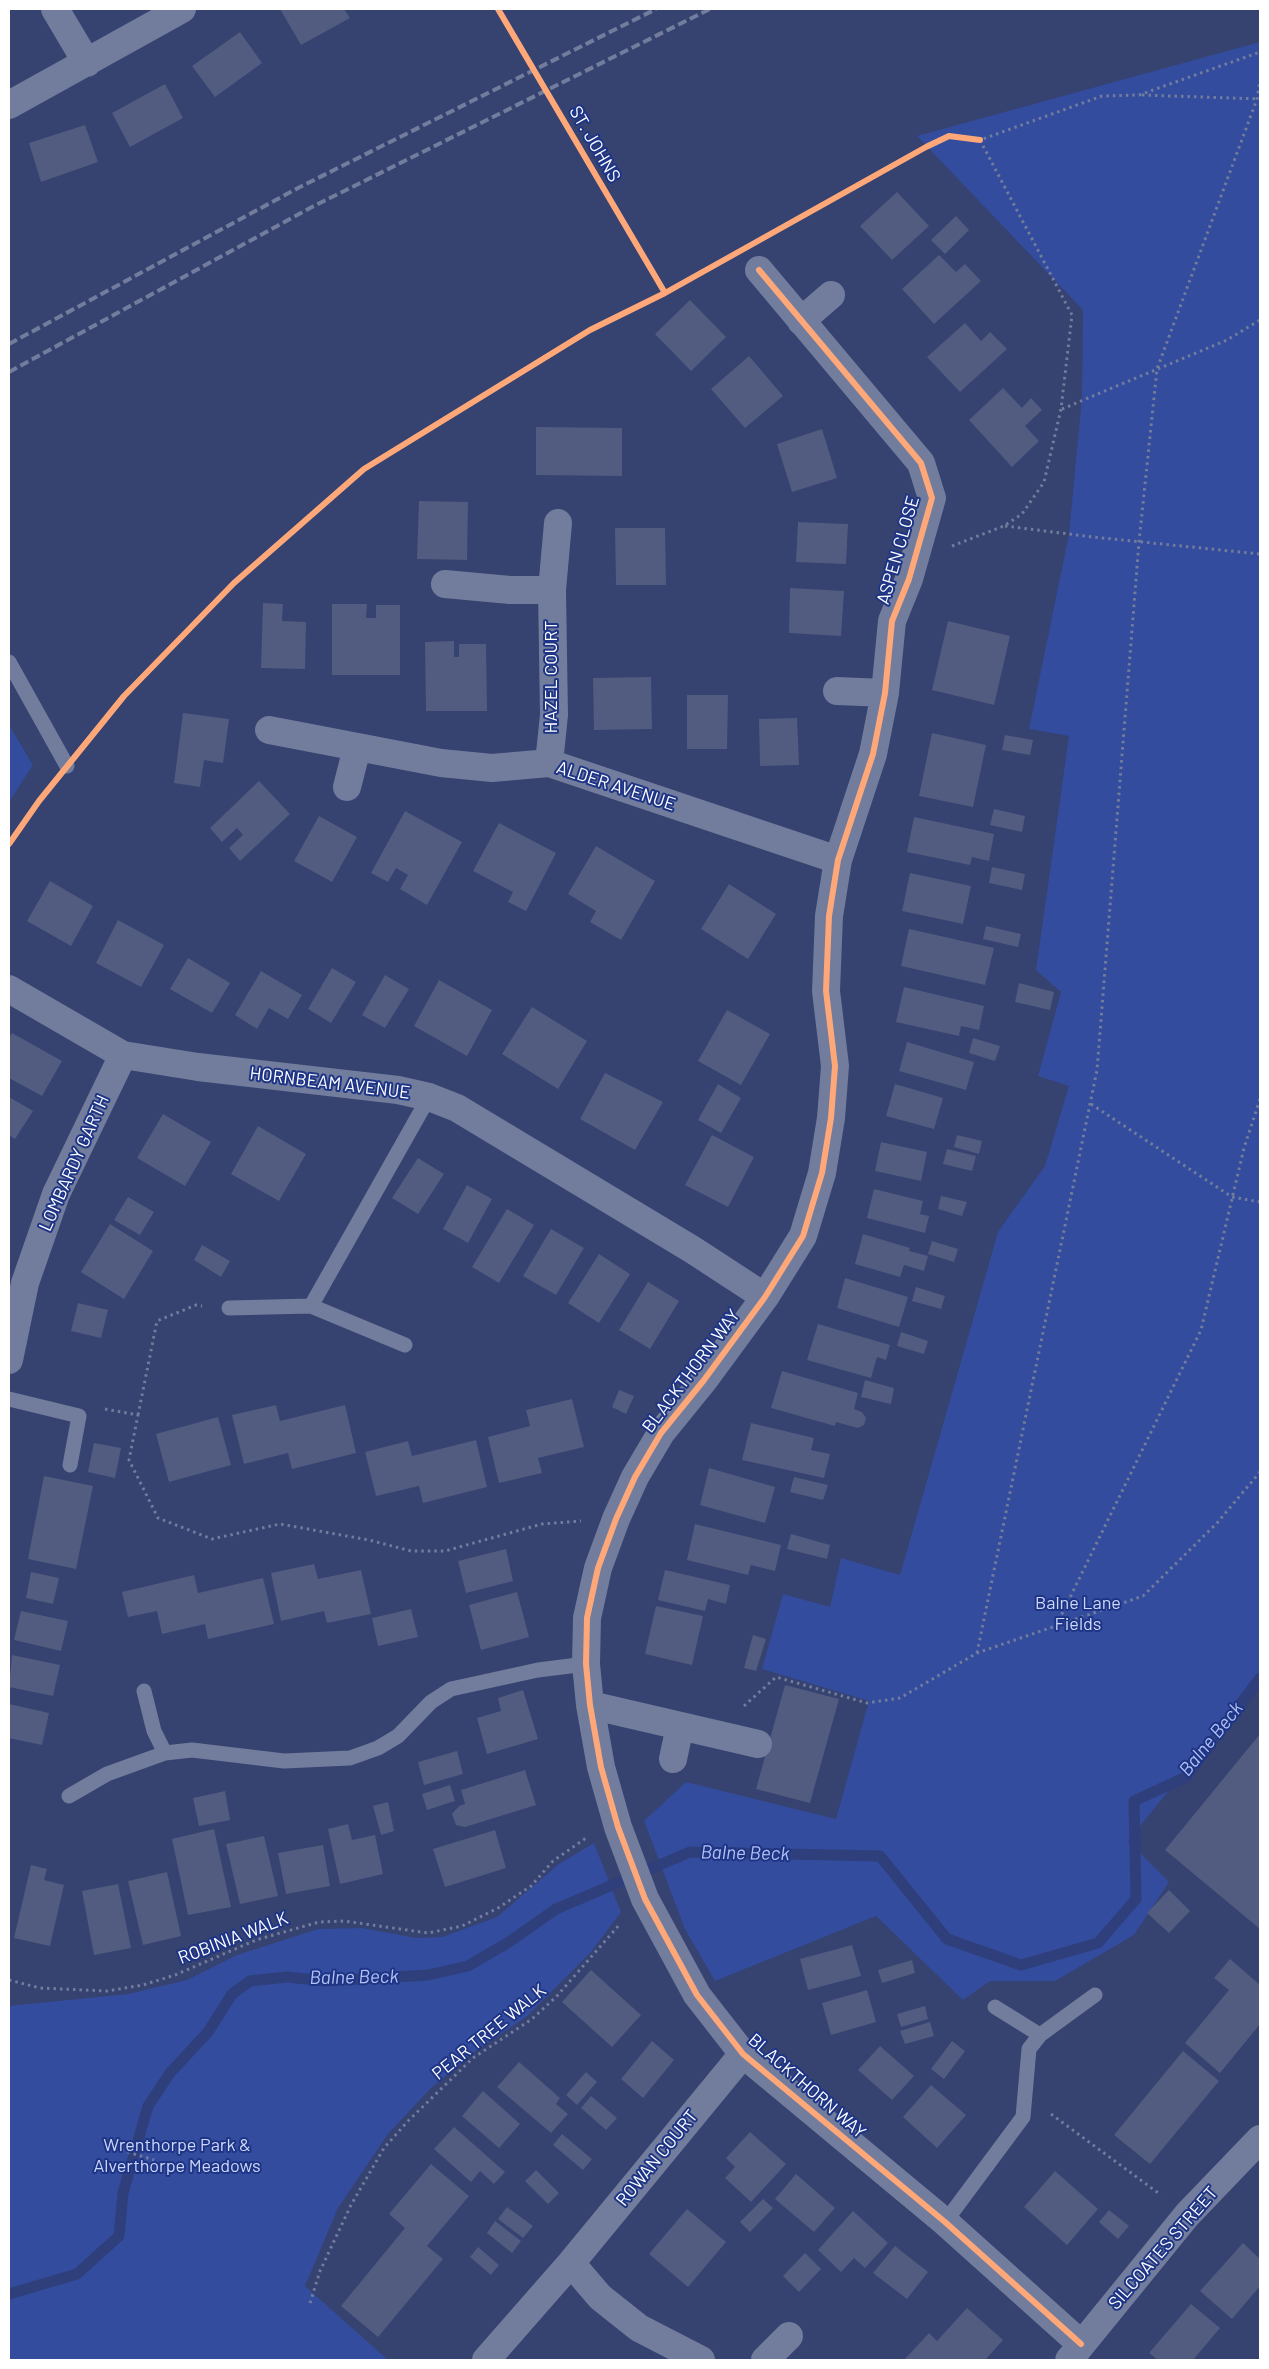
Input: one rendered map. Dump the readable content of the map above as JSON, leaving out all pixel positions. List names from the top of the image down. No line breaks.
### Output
{"streets":{"street":["ASPEN CLOSE","HAZEL COURT","ALDER AVENUE","HORNBEAM AVENUE","LOMBARDY GARTH","BLACKTHORN WAY","ROWAN COURT","SILCOATES STREET"],"path":["ROBINIA WALK","PEAR TREE WALK"],"cycle path":["ST. JOHNS"]},"crossings":[["ASPEN CLOSE","ALDER AVENUE"],["ASPEN CLOSE","BLACKTHORN WAY"],["HAZEL COURT","ALDER AVENUE"],["ALDER AVENUE","BLACKTHORN WAY"],["HORNBEAM AVENUE","LOMBARDY GARTH"],["HORNBEAM AVENUE","BLACKTHORN WAY"],["BLACKTHORN WAY","ROBINIA WALK"],["BLACKTHORN WAY","PEAR TREE WALK"],["BLACKTHORN WAY","ROWAN COURT"],["BLACKTHORN WAY","SILCOATES STREET"]],"water":["Balne Beck"],"parks":["Balne Lane Fields","Wrenthorpe Park & Alverthorpe Meadows"]}
